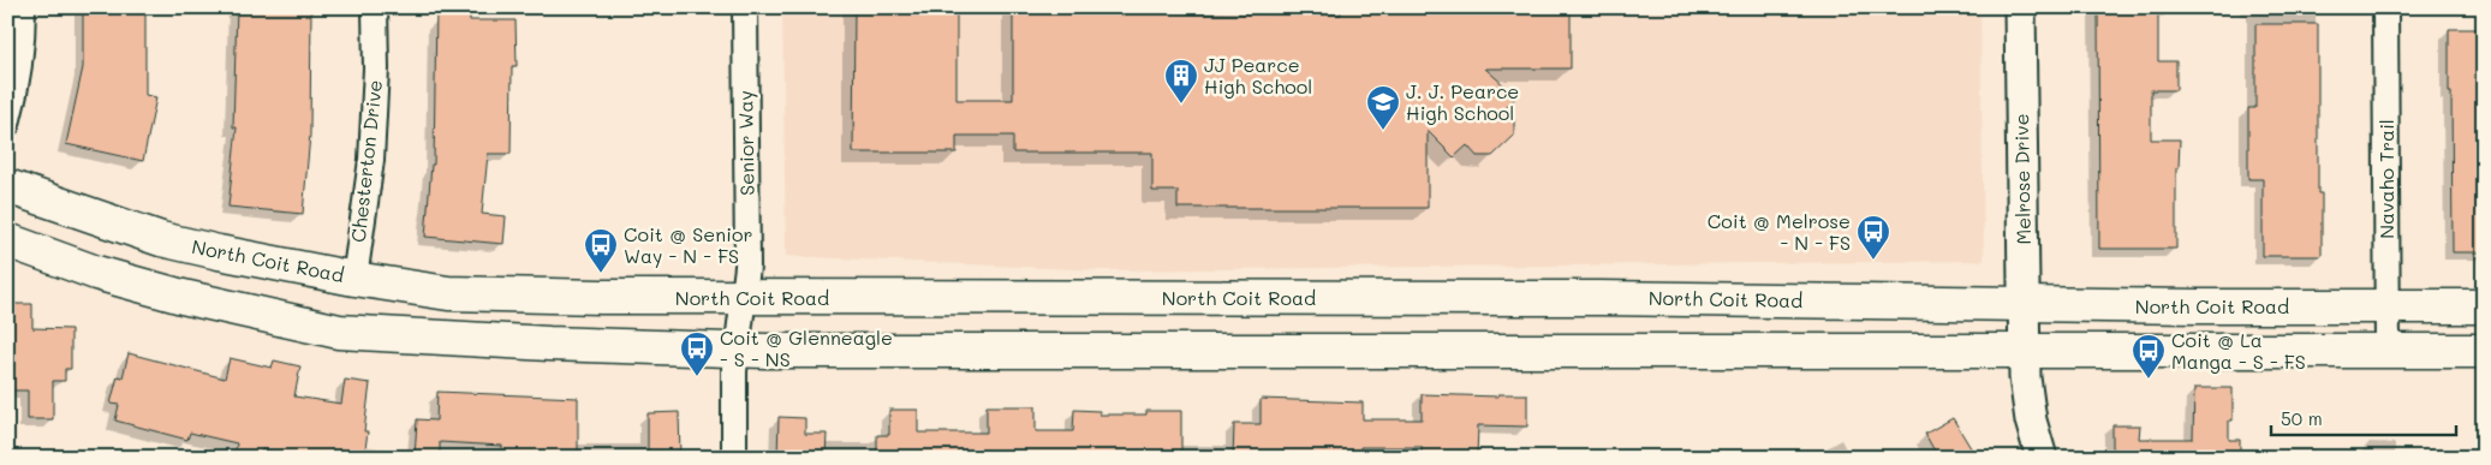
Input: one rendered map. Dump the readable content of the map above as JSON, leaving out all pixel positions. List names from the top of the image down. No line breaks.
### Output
{"streets":{"main road":["North Coit Road"],"street":["Senior Way","Chesterton Drive","Melrose Drive","Navaho Trail"]},"crossings":[["Senior Way","North Coit Road"],["Chesterton Drive","North Coit Road"],["Melrose Drive","North Coit Road"],["Navaho Trail","North Coit Road"]],"places":{"building":["JJ Pearce High School"],"school or university":["J. J. Pearce High School"],"bus stop":["Coit @ Melrose - N - FS","Coit @ Senior Way - N - FS","Coit @ Glenneagle - S - NS","Coit @ La Manga - S - FS"]},"scale_bar":"50 m"}
